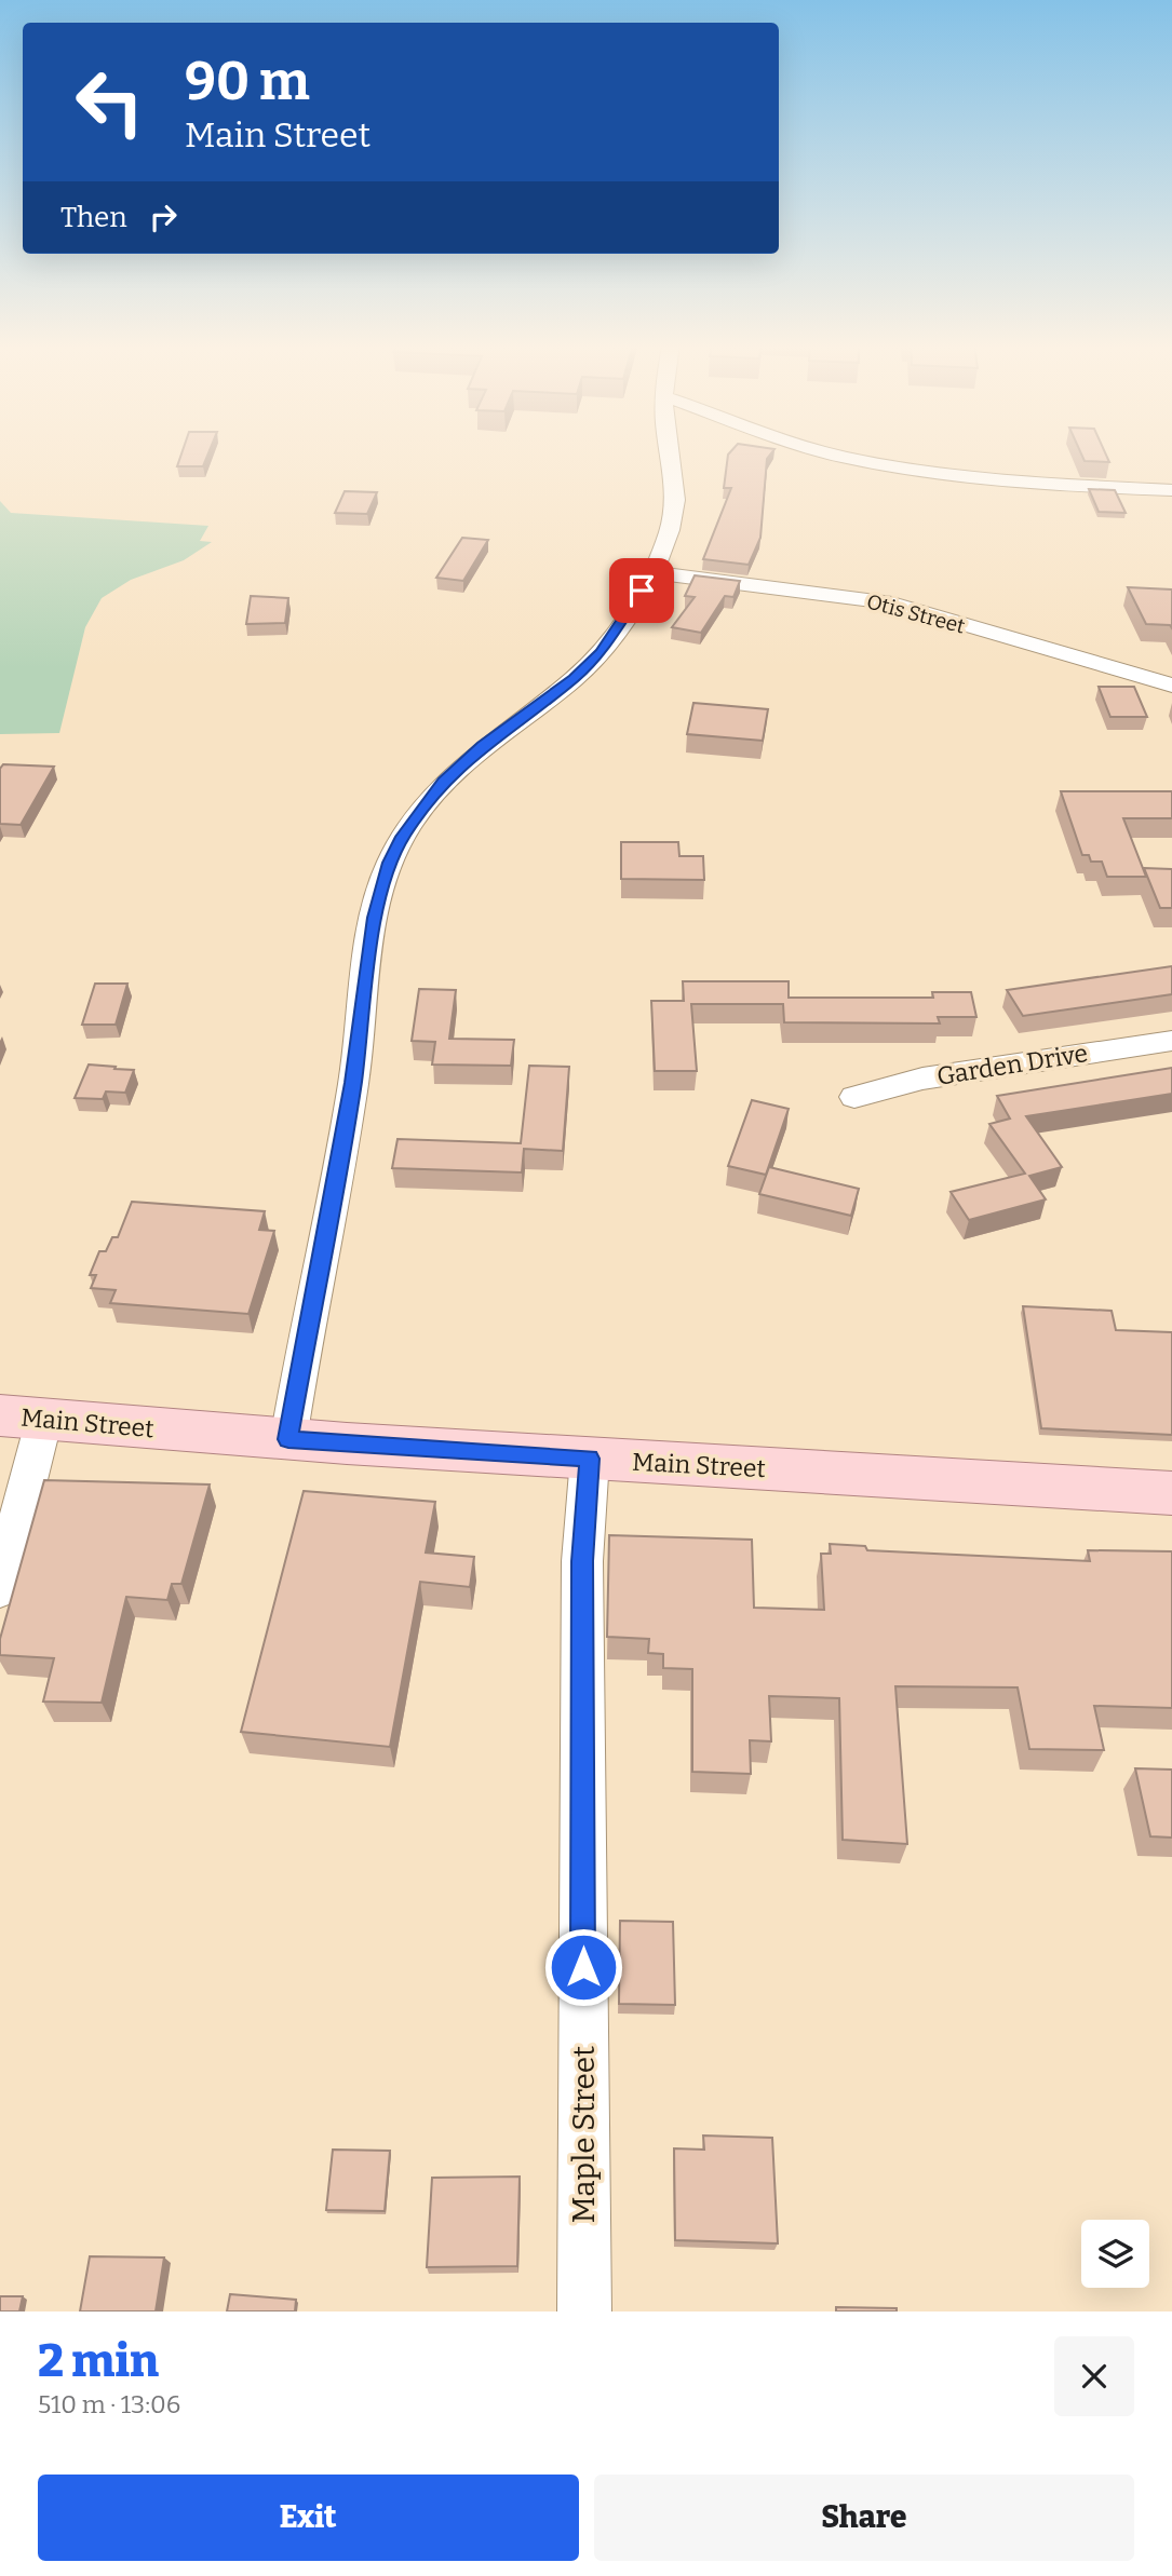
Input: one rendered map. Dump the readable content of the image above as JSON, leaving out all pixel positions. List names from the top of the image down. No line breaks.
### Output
{"streets":{"main road":["Main Street"],"street":["Otis Street","Garden Drive","Maple Street"]},"crossings":[["Main Street","Maple Street"]],"page":{"turn":["90 m","Main Street"],"then":"Then","heading":["2 min","510 m · 13:06"],"buttons":["Exit","Share"]}}
